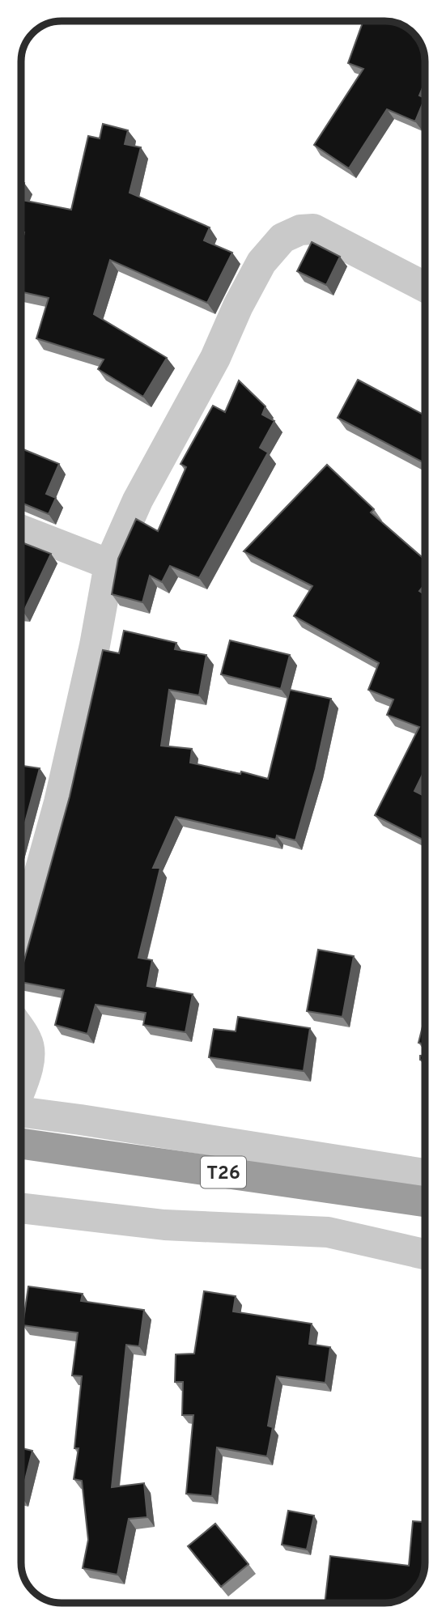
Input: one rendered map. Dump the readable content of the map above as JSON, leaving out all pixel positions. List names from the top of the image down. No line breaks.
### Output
{"streets":{"highway":["T26"]}}
